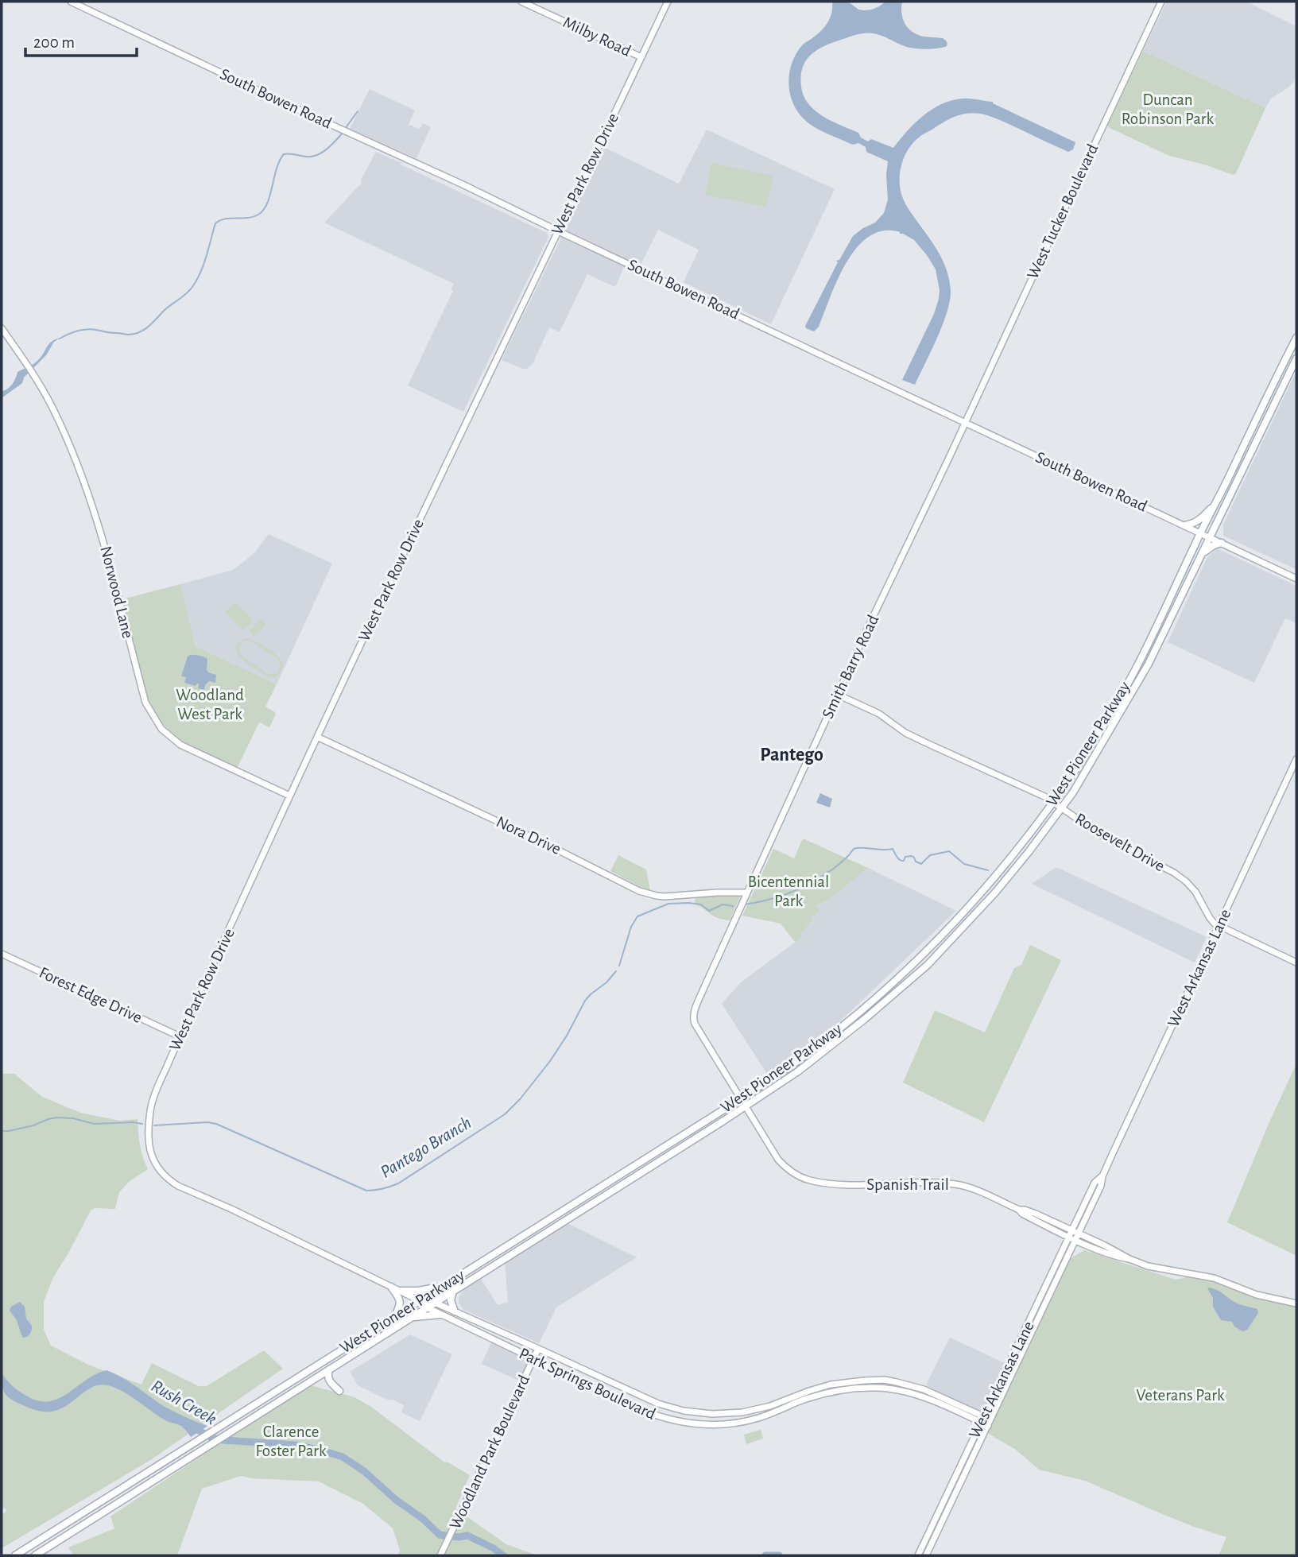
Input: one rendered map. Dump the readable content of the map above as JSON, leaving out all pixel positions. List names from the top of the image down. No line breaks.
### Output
{"streets":{"main road":["Milby Road","South Bowen Road","West Park Row Drive","West Tucker Boulevard","Norwood Lane","Smith Barry Road","West Pioneer Parkway","Nora Drive","Roosevelt Drive","West Arkansas Lane","Forest Edge Drive","Spanish Trail","Park Springs Boulevard","Woodland Park Boulevard"]},"crossings":[["Milby Road","West Park Row Drive"],["South Bowen Road","West Park Row Drive"],["South Bowen Road","West Tucker Boulevard"],["South Bowen Road","Smith Barry Road"],["South Bowen Road","West Pioneer Parkway"],["West Park Row Drive","Norwood Lane"],["West Park Row Drive","Nora Drive"],["West Park Row Drive","Forest Edge Drive"],["West Park Row Drive","Park Springs Boulevard"],["West Tucker Boulevard","Smith Barry Road"],["Smith Barry Road","West Pioneer Parkway"],["Smith Barry Road","Nora Drive"],["Smith Barry Road","Roosevelt Drive"],["Smith Barry Road","Spanish Trail"],["West Pioneer Parkway","Roosevelt Drive"],["West Pioneer Parkway","Park Springs Boulevard"],["Roosevelt Drive","West Arkansas Lane"],["West Arkansas Lane","Spanish Trail"],["West Arkansas Lane","Park Springs Boulevard"],["Park Springs Boulevard","Woodland Park Boulevard"]],"districts":["Pantego"],"water":["Pantego Branch","Rush Creek"],"parks":["Duncan Robinson Park","Woodland West Park","Bicentennial Park","Veterans Park","Clarence Foster Park"],"scale_bar":"200 m"}
